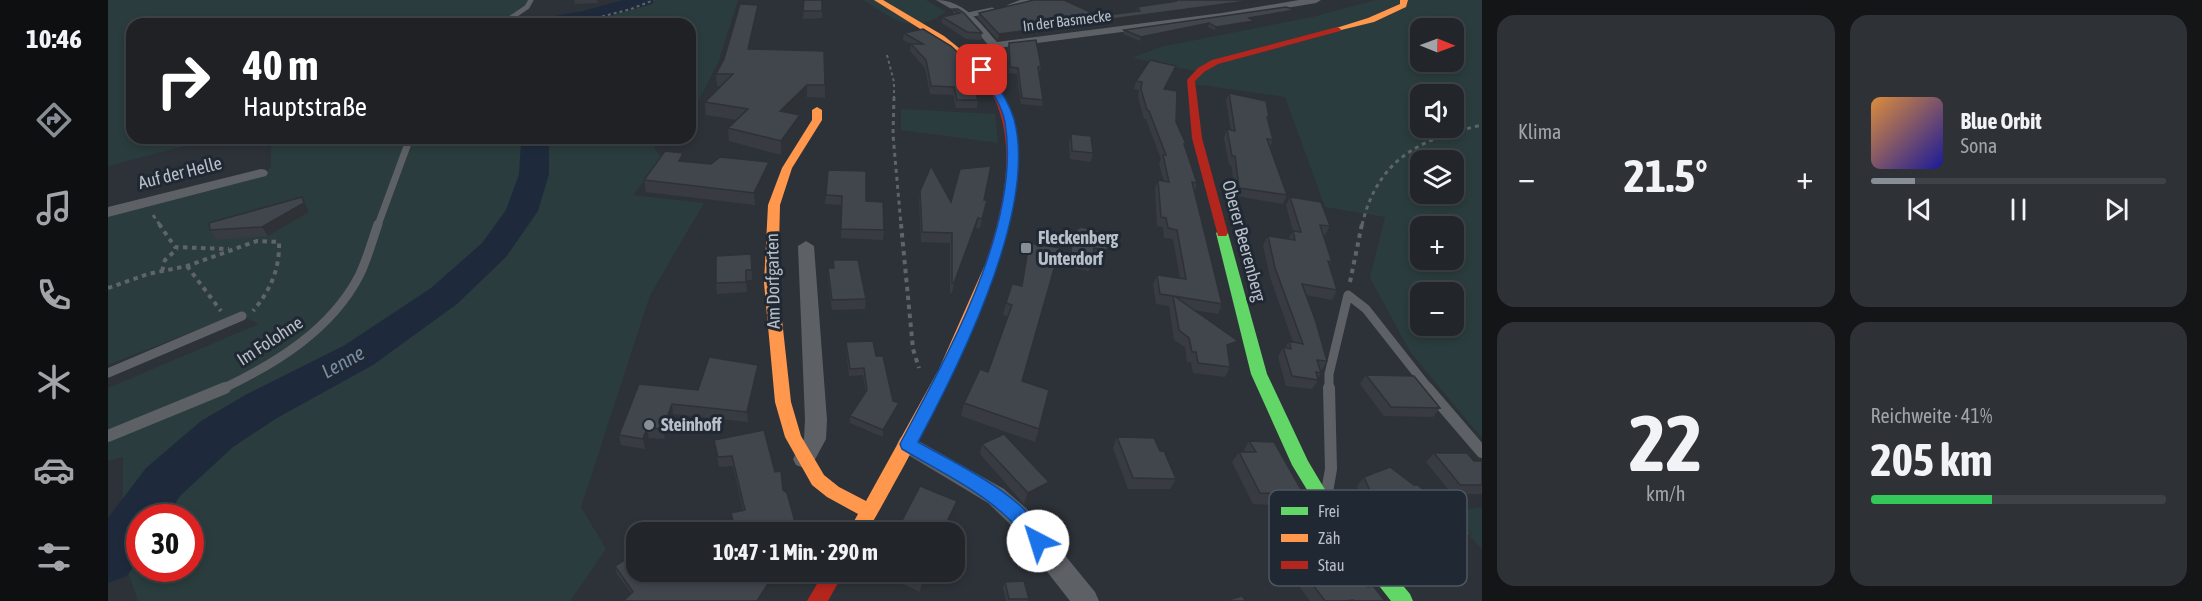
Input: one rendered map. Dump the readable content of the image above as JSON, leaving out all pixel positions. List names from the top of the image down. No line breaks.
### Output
{"streets":{"street":["In der Basmecke","Auf der Helle","Oberer Beerenberg","Am Dorfgarten"],"lane":["Im Folohne"]},"water":["Lenne"],"places":{"transit":["Fleckenberg Unterdorf"],"other":["Steinhoff"]},"legend":["Frei","Zäh","Stau"],"north":"right","page":{"tabs":"10:46","tile":["Klima",["22","km/h"],["Reichweite · 41%","205 km"]],"map_buttons":["+","−"],"turn":["40 m","Hauptstraße"],"song":["Blue Orbit","Sona"],"heat":["−","21.5°","+"],"limit":"30","trip":"10:47 · 1 Min. · 290 m"}}
